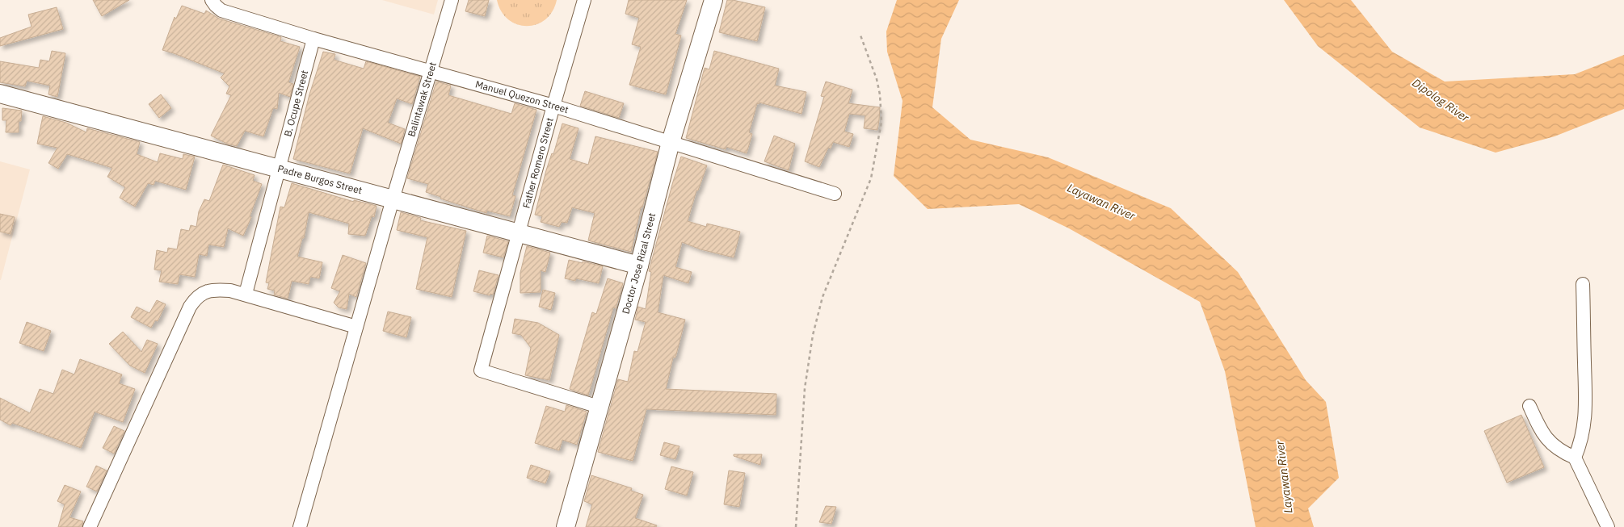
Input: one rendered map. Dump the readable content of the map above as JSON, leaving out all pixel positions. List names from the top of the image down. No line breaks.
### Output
{"streets":{"street":["Manuel Quezon Street","Balintawak Street","B. Ocupe Street","Father Romero Street","Padre Burgos Street","Doctor Jose Rizal Street"]},"crossings":[["Manuel Quezon Street","Balintawak Street"],["Manuel Quezon Street","B. Ocupe Street"],["Manuel Quezon Street","Father Romero Street"],["Manuel Quezon Street","Doctor Jose Rizal Street"],["Balintawak Street","Padre Burgos Street"],["B. Ocupe Street","Padre Burgos Street"],["Father Romero Street","Padre Burgos Street"],["Father Romero Street","Doctor Jose Rizal Street"],["Padre Burgos Street","Doctor Jose Rizal Street"]],"water":["Dipolog River","Layawan River"]}
